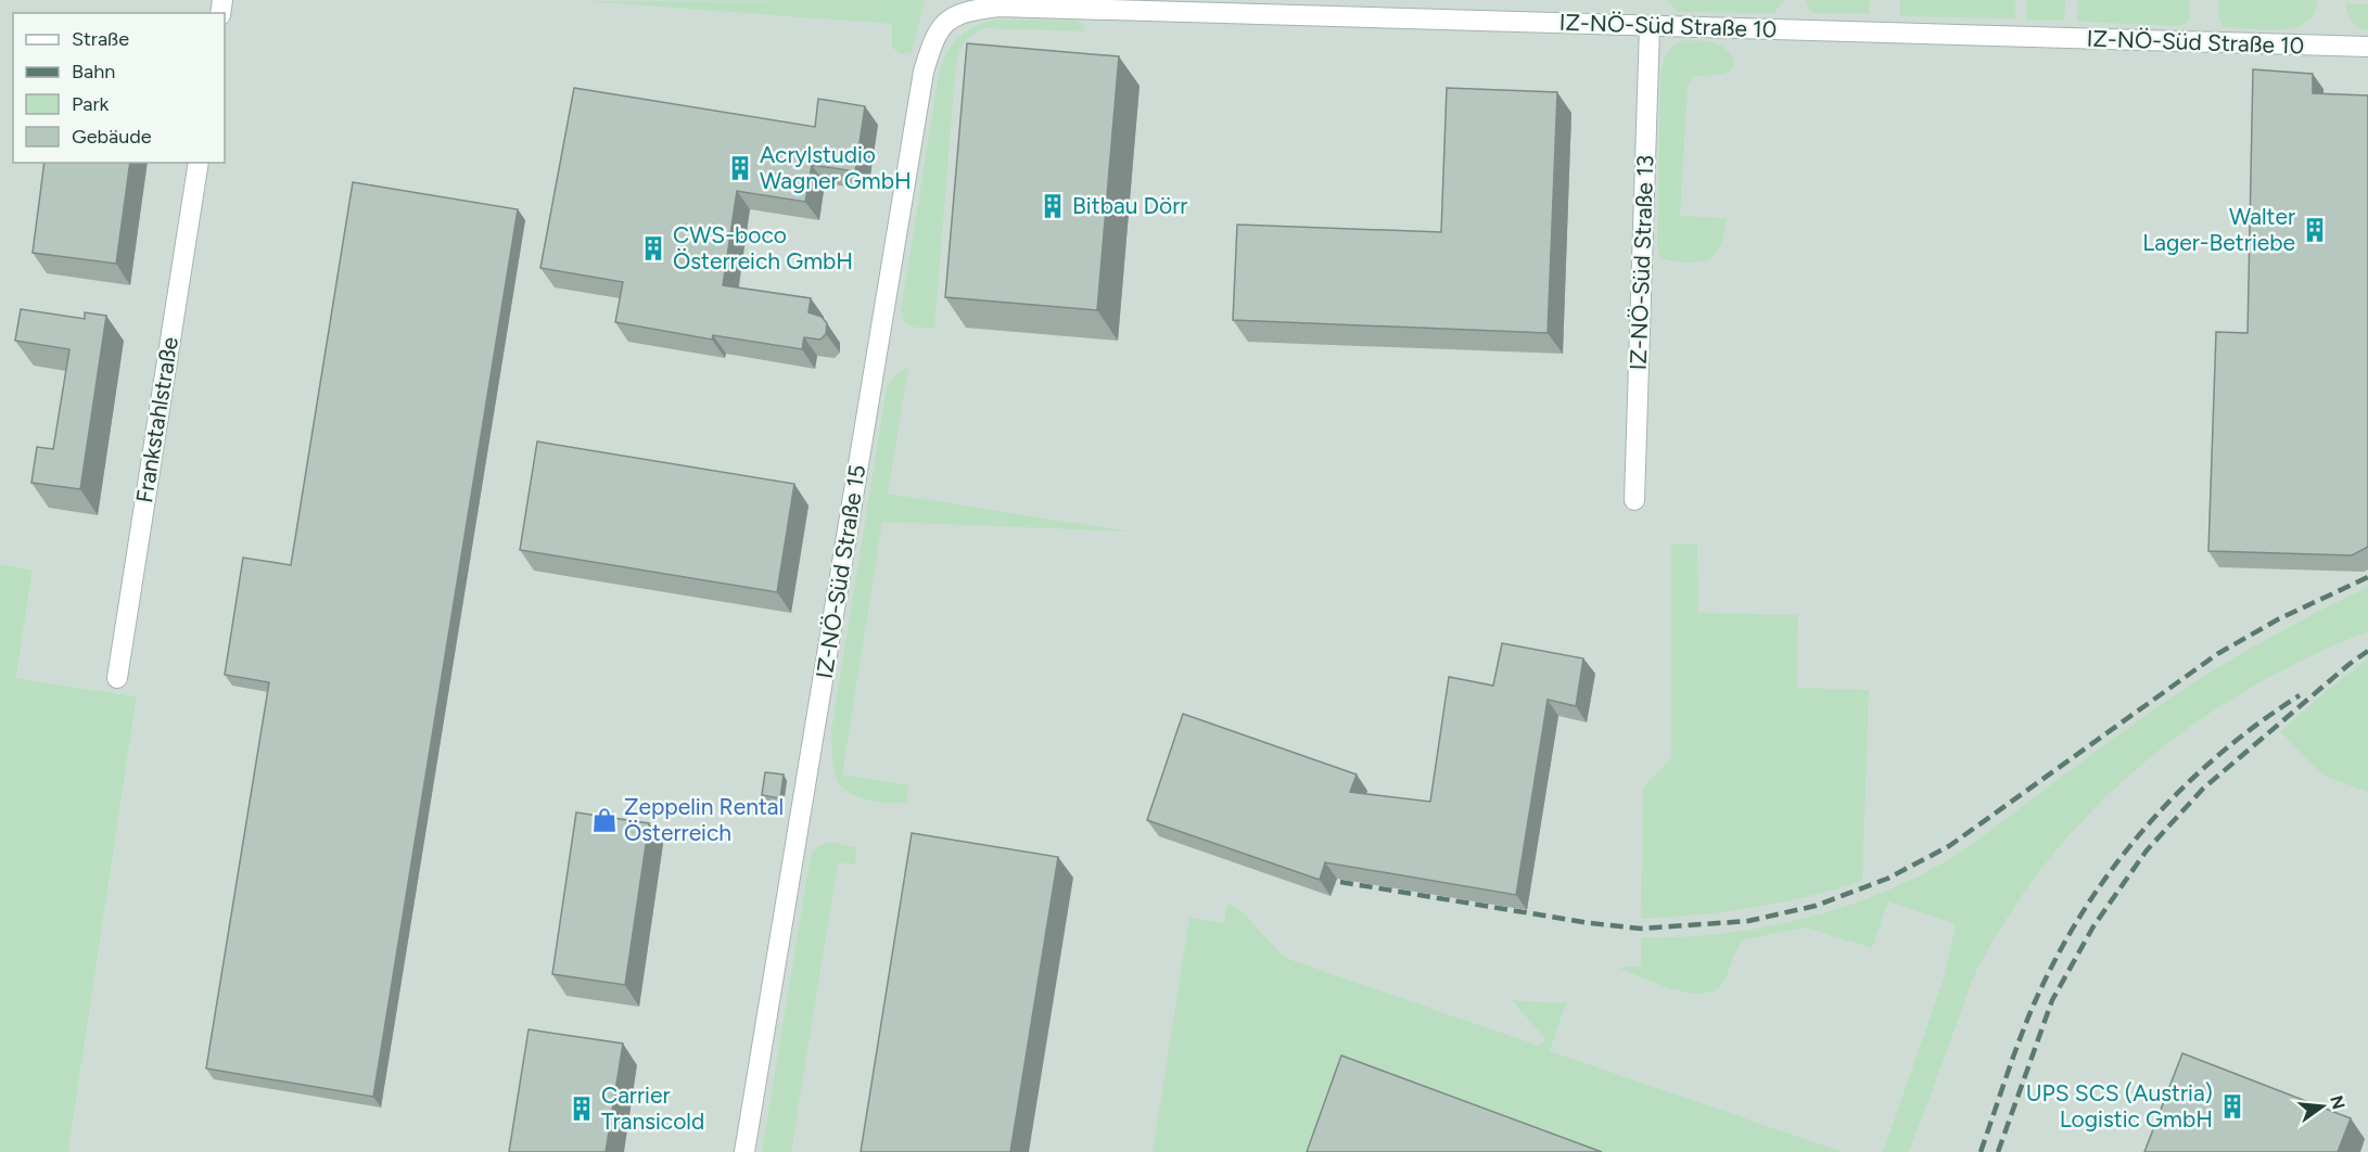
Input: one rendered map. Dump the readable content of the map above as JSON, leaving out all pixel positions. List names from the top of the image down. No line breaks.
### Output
{"streets":{"street":["IZ-NÖ-Süd Straße 10","IZ-NÖ-Süd Straße 13","Frankstahlstraße","IZ-NÖ-Süd Straße 15"]},"crossings":[["IZ-NÖ-Süd Straße 10","IZ-NÖ-Süd Straße 13"],["IZ-NÖ-Süd Straße 10","IZ-NÖ-Süd Straße 15"]],"places":{"building":["Acrylstudio Wagner GmbH","Bitbau Dörr","Walter Lager-Betriebe","CWS-boco Österreich GmbH","UPS SCS (Austria) Logistic GmbH","Carrier Transicold"],"shop":["Zeppelin Rental Österreich"]},"legend":["Straße","Bahn","Park","Gebäude"],"north":"right"}
